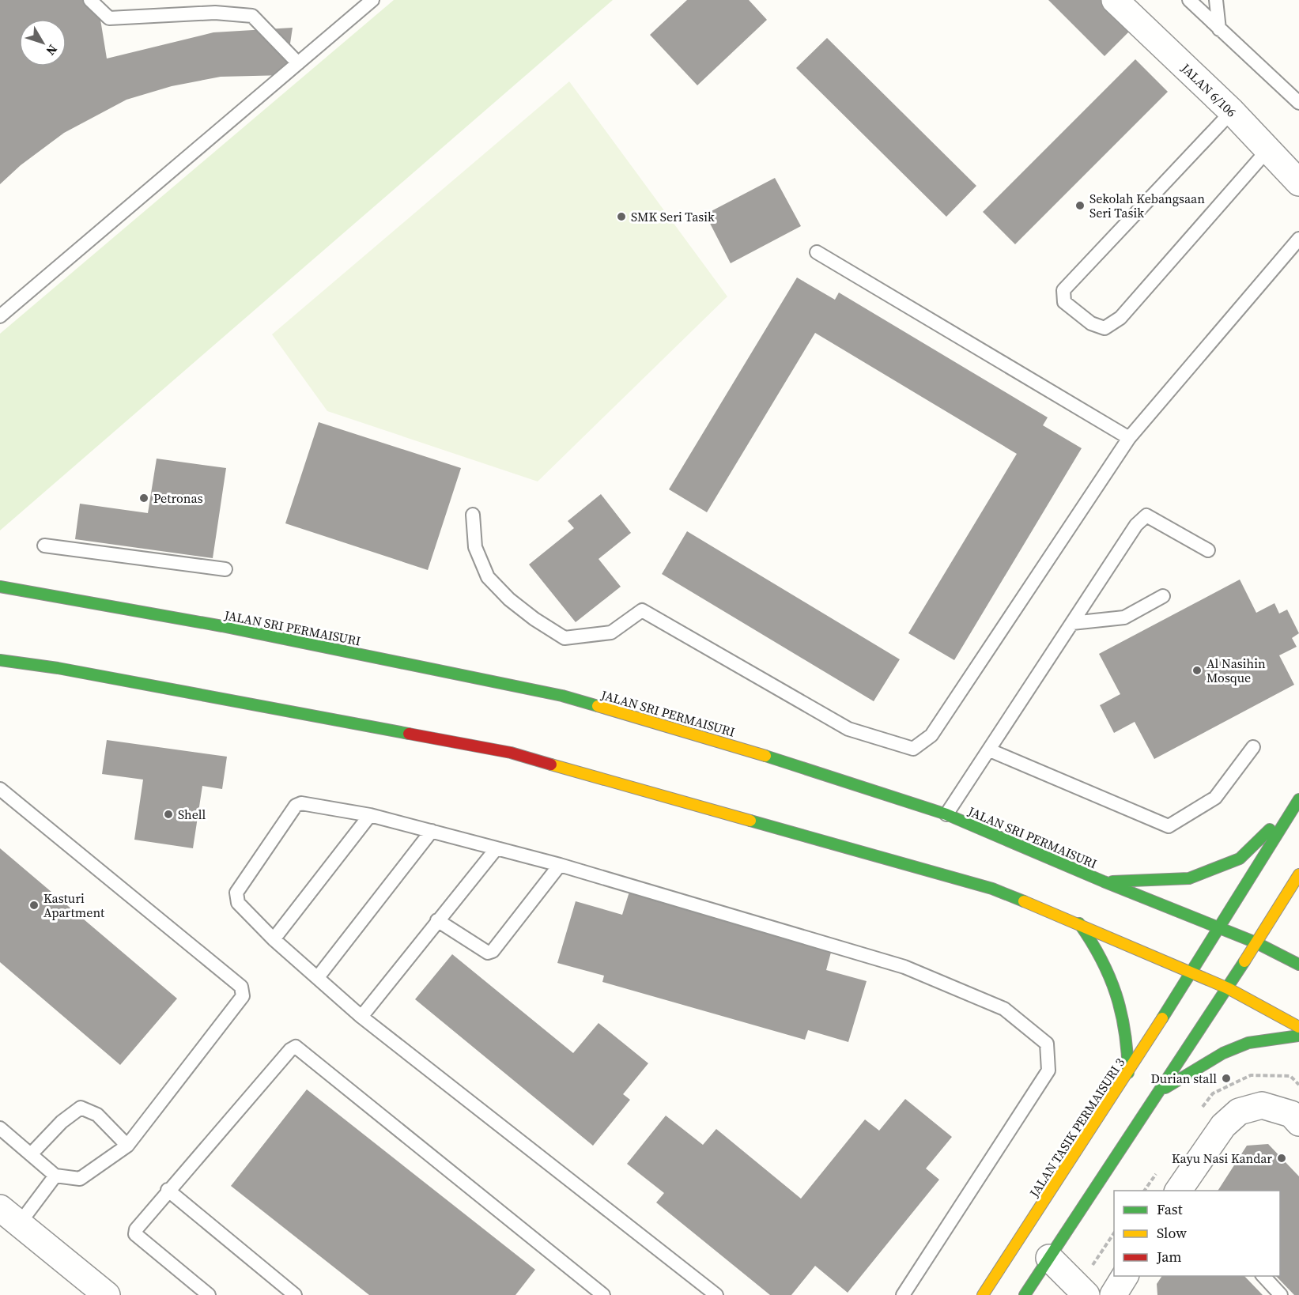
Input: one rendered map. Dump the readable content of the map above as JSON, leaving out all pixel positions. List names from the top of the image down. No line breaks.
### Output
{"streets":{"main road":["JALAN SRI PERMAISURI","JALAN TASIK PERMAISURI 3"],"street":["JALAN 6/106"]},"crossings":[["JALAN SRI PERMAISURI","JALAN TASIK PERMAISURI 3"]],"places":["Sekolah Kebangsaan Seri Tasik","SMK Seri Tasik","Petronas","Al Nasihin Mosque","Shell","Kasturi Apartment","Durian stall","Kayu Nasi Kandar"],"legend":["Fast","Slow","Jam"],"north":"bottom right"}
